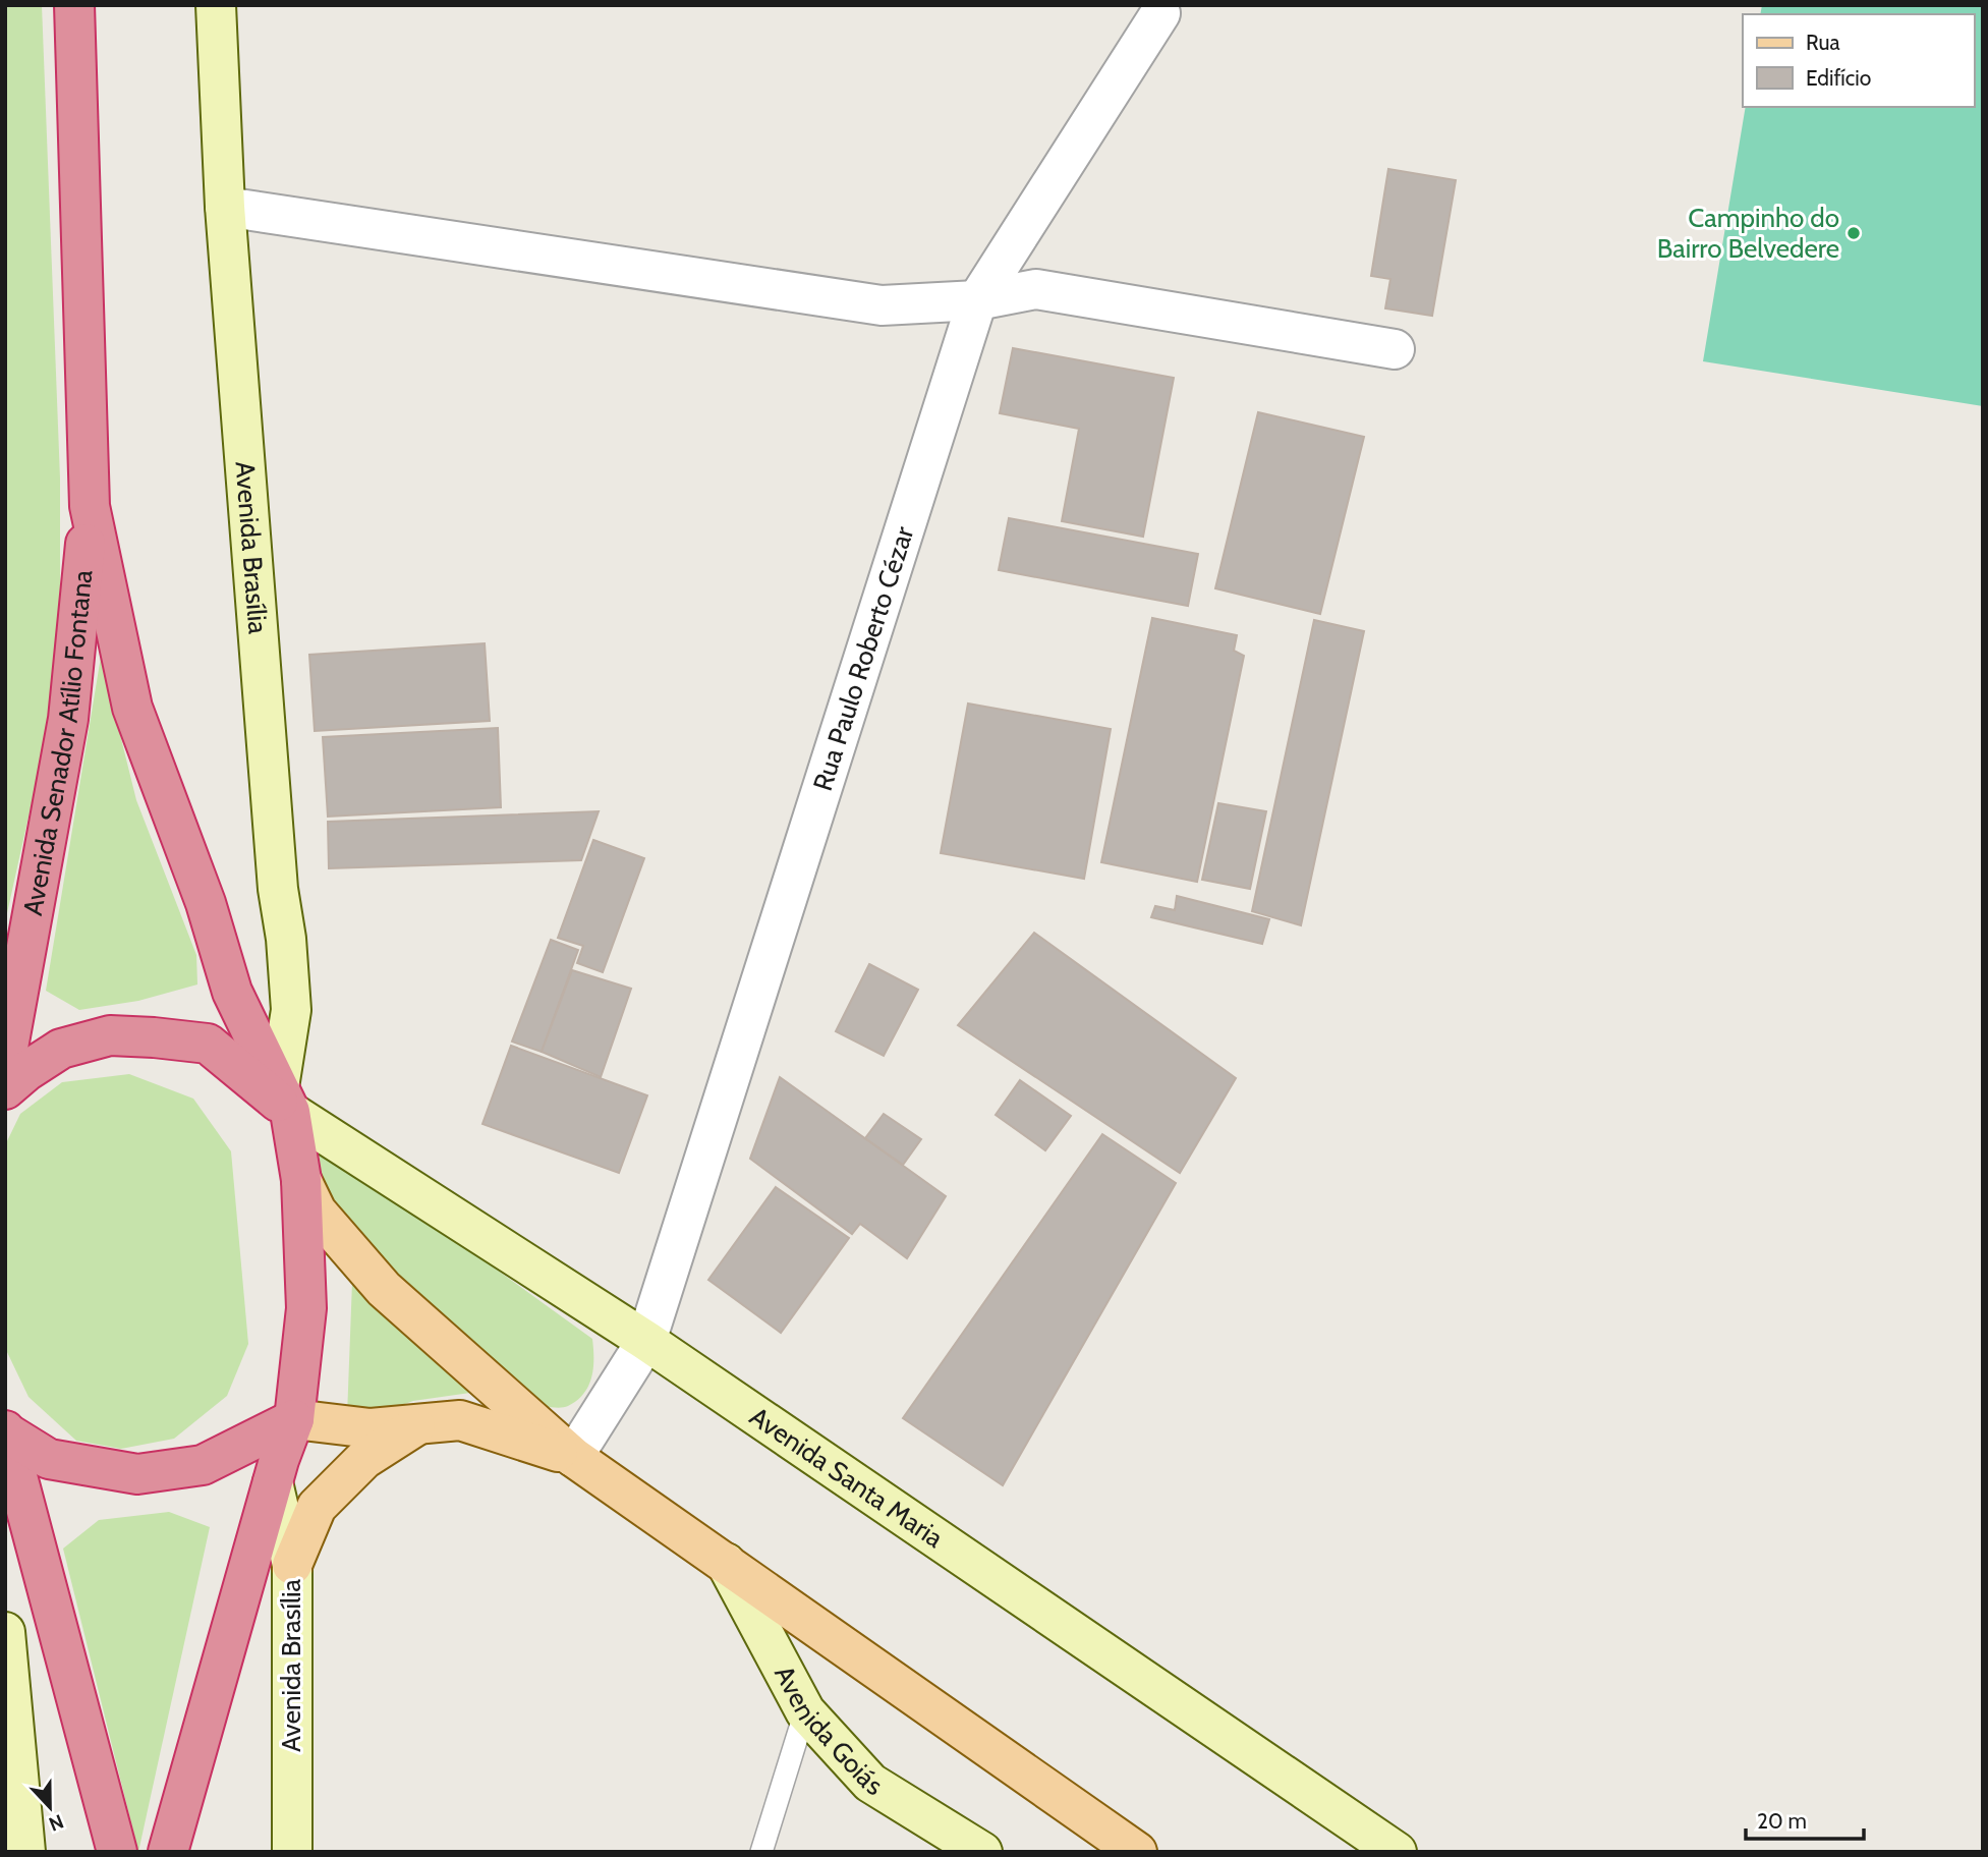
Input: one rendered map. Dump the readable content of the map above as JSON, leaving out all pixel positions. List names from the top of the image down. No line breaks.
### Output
{"streets":{"highway":["Avenida Senador Atílio Fontana"],"street":["Avenida Brasília","Rua Paulo Roberto Cézar","Avenida Santa Maria","Avenida Goiás"]},"crossings":[["Avenida Brasília","Avenida Santa Maria"],["Rua Paulo Roberto Cézar","Avenida Santa Maria"]],"places":["Campinho do Bairro Belvedere"],"legend":["Rua","Edifício"],"scale_bar":"20 m","north":"bottom"}
